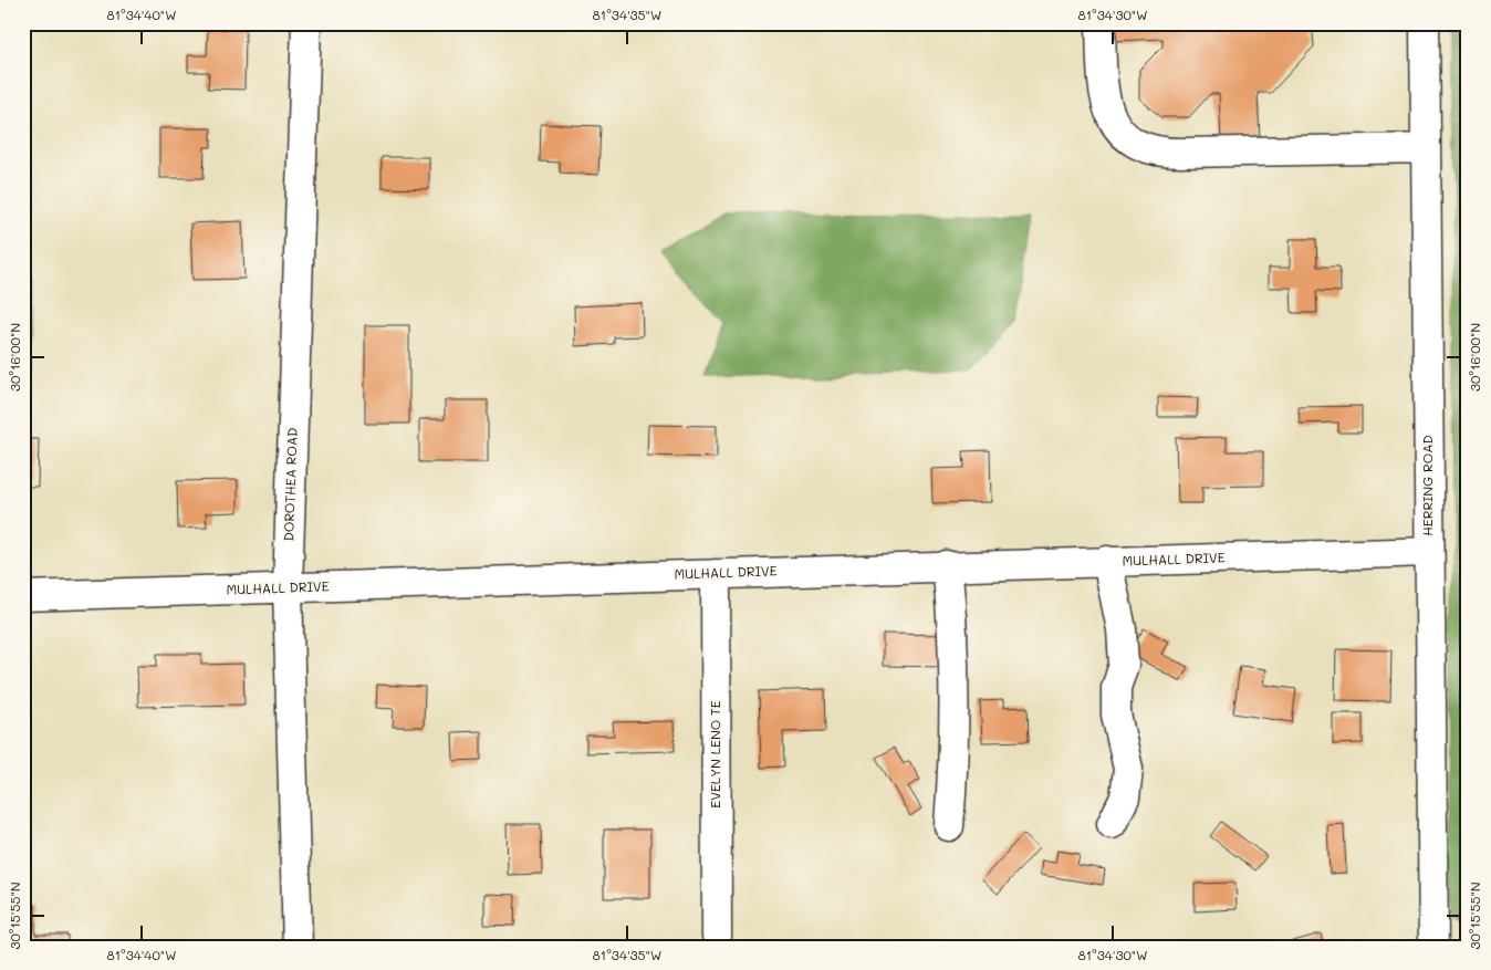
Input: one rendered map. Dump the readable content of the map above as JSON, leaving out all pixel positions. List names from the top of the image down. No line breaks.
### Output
{"streets":{"street":["DOROTHEA ROAD","HERRING ROAD","MULHALL DRIVE","EVELYN LENO TE"]},"crossings":[["DOROTHEA ROAD","MULHALL DRIVE"],["HERRING ROAD","MULHALL DRIVE"],["MULHALL DRIVE","EVELYN LENO TE"]],"coordinates":["81°34'40\"W","81°34'35\"W","81°34'30\"W","30°16'00\"N","30°15'55\"N"]}
